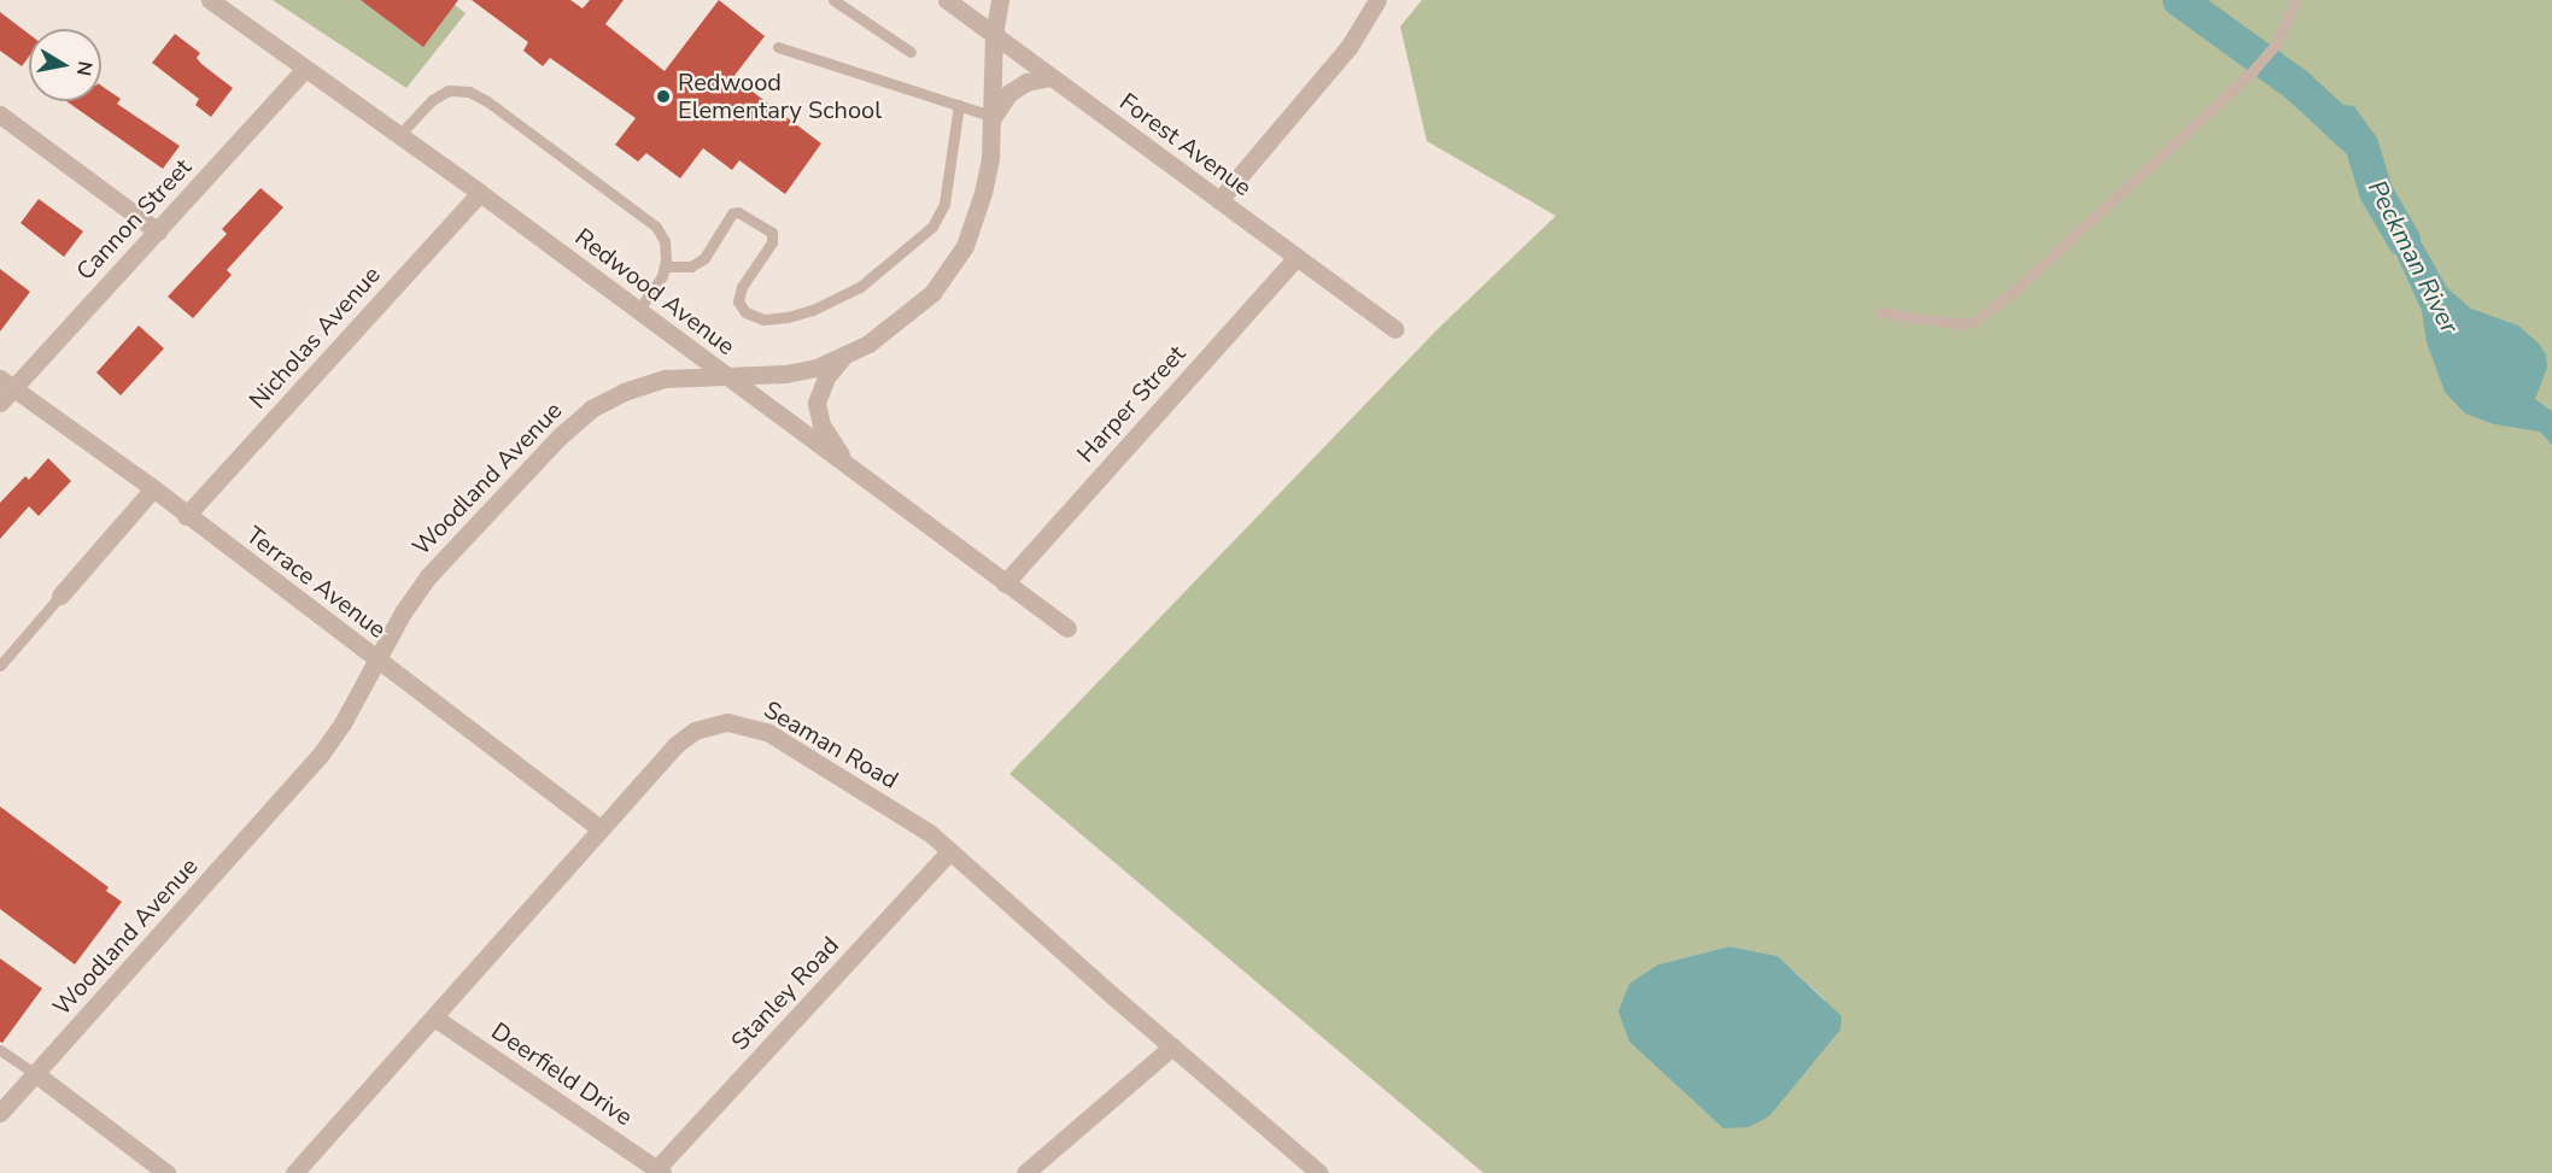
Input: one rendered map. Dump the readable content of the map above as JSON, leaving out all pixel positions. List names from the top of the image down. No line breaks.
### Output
{"streets":{"street":["Forest Avenue","Cannon Street","Redwood Avenue","Nicholas Avenue","Harper Street","Woodland Avenue","Terrace Avenue","Seaman Road","Stanley Road","Deerfield Drive"]},"crossings":[["Forest Avenue","Harper Street"],["Forest Avenue","Woodland Avenue"],["Cannon Street","Redwood Avenue"],["Cannon Street","Terrace Avenue"],["Redwood Avenue","Nicholas Avenue"],["Redwood Avenue","Harper Street"],["Redwood Avenue","Woodland Avenue"],["Nicholas Avenue","Terrace Avenue"],["Woodland Avenue","Terrace Avenue"],["Terrace Avenue","Seaman Road"],["Seaman Road","Stanley Road"],["Seaman Road","Deerfield Drive"],["Stanley Road","Deerfield Drive"]],"water":["Peckman River"],"places":["Redwood Elementary School"],"north":"right"}
